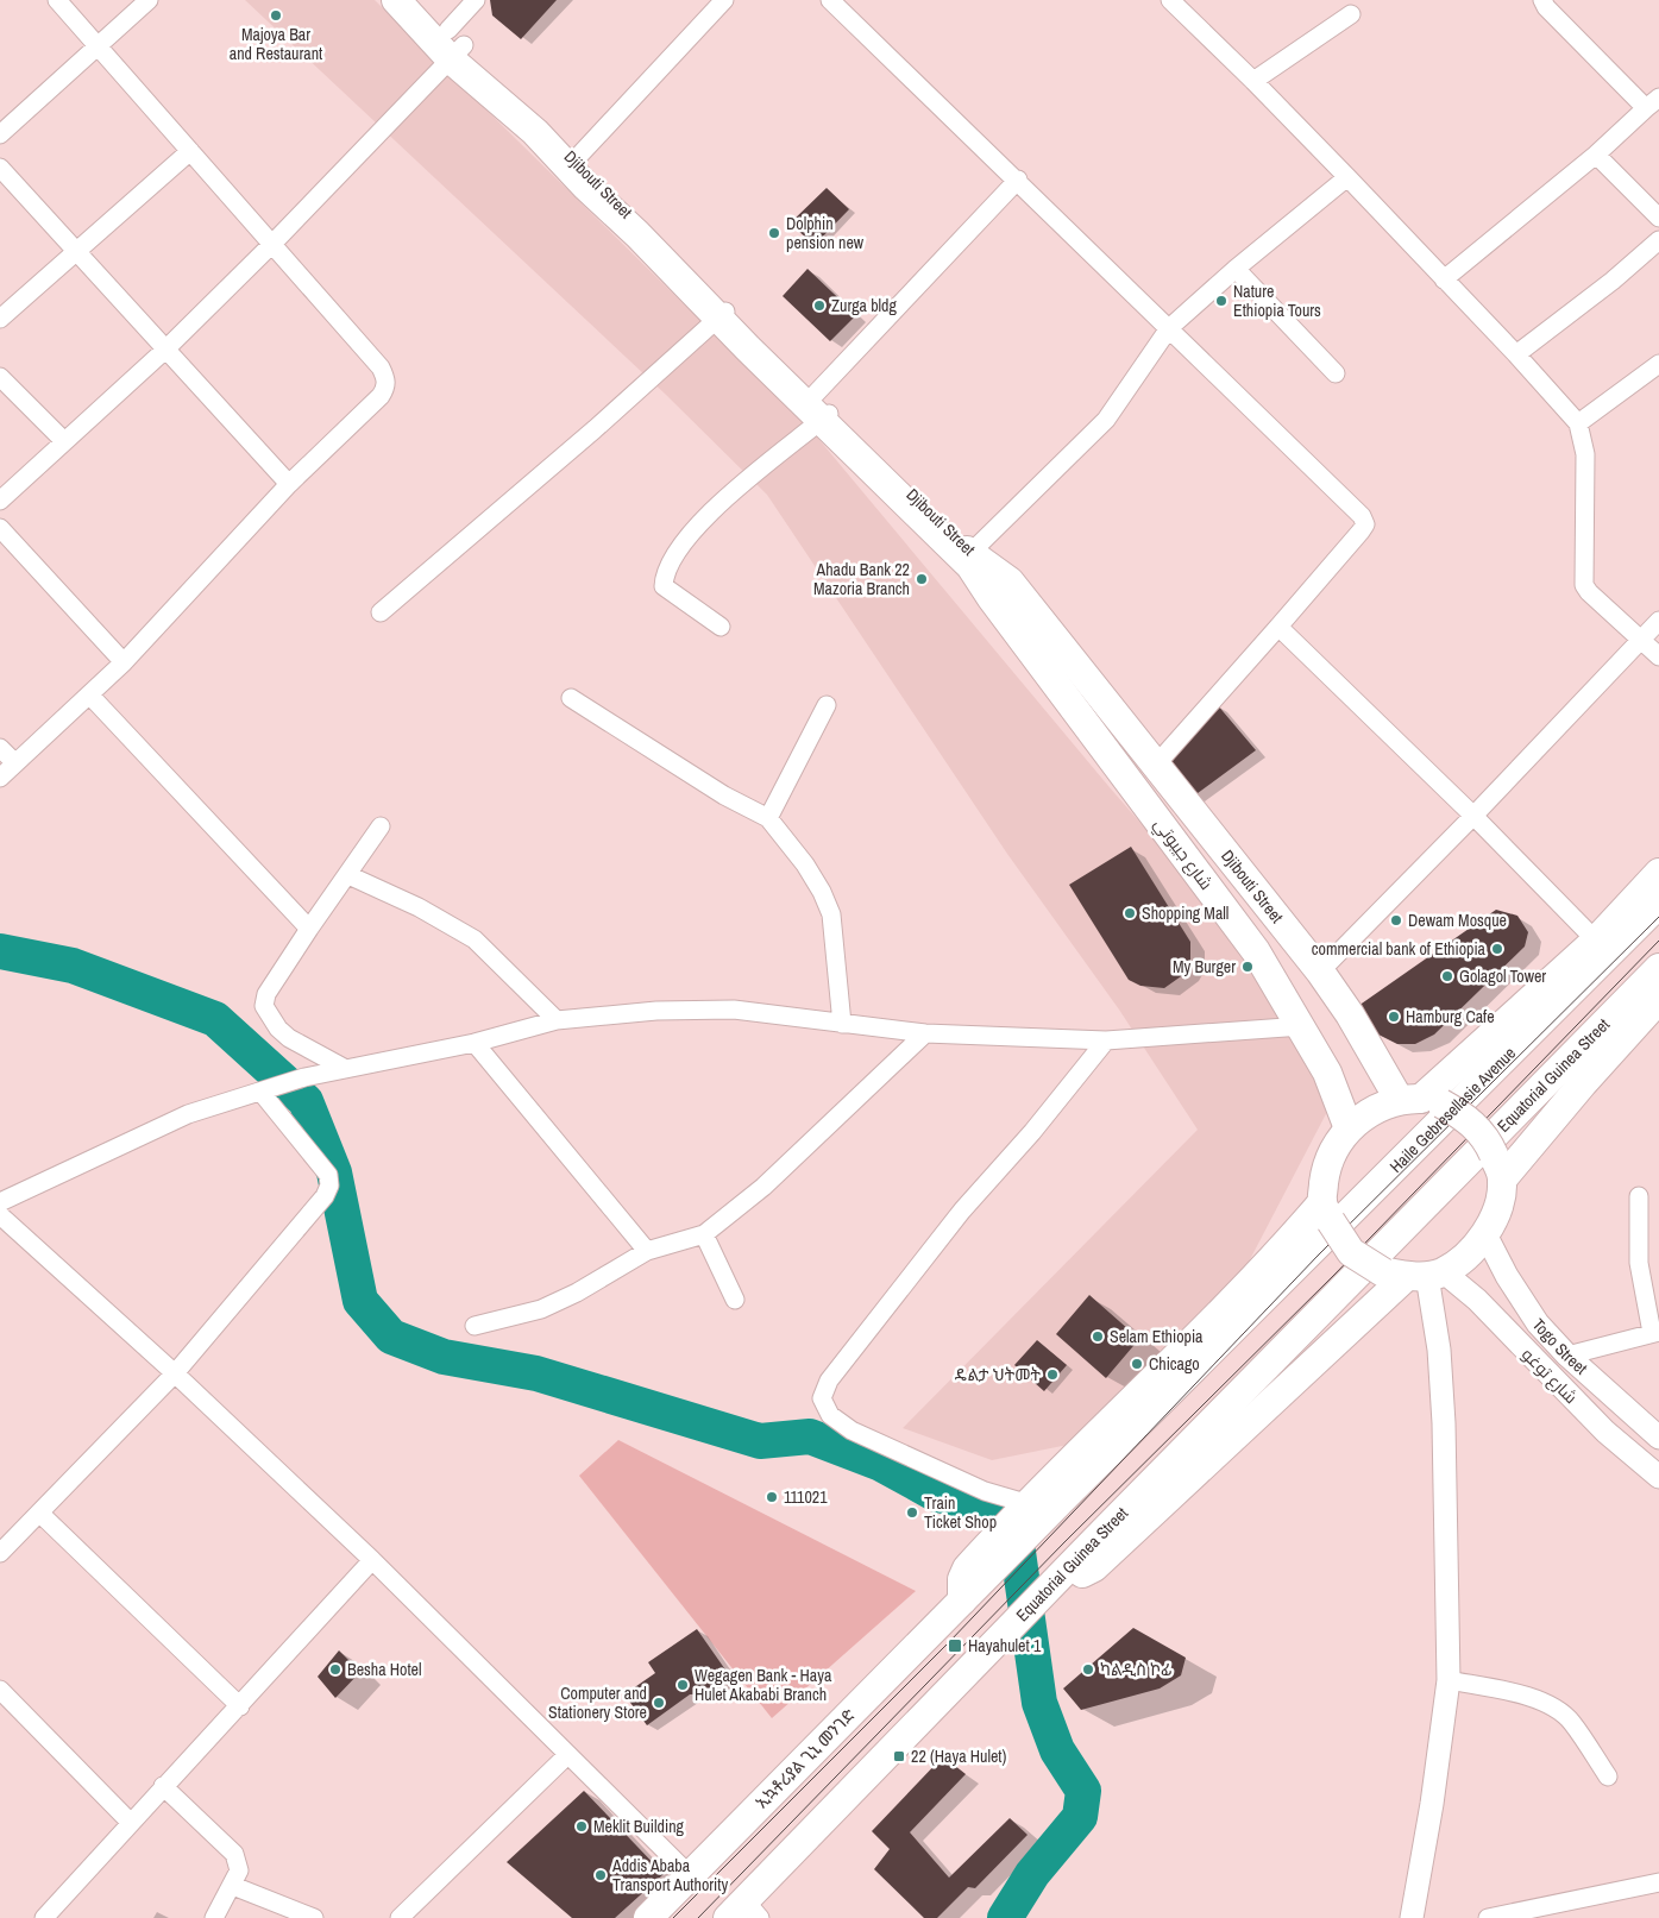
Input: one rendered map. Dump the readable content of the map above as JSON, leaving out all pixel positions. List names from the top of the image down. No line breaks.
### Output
{"streets":{"main road":["Djibouti Street","شارع جيبوتي","Equatorial Guinea Street","Haile Gebresellasie Avenue","ኢኳቶሪያል ጊኒ መንገድ"],"street":["Togo Street","شارع توغو"]},"crossings":[["Djibouti Street","شارع جيبوتي"],["Djibouti Street","Equatorial Guinea Street"],["Djibouti Street","Togo Street"],["Djibouti Street","شارع توغو"],["شارع جيبوتي","Equatorial Guinea Street"],["شارع جيبوتي","Togo Street"],["شارع جيبوتي","شارع توغو"],["Equatorial Guinea Street","Togo Street"],["Equatorial Guinea Street","شارع توغو"],["Haile Gebresellasie Avenue","ኢኳቶሪያል ጊኒ መንገድ"],["Togo Street","شارع توغو"]],"places":{"other":["Majoya Bar and Restaurant","Dolphin pension new","Nature Ethiopia Tours","Zurga bldg","Ahadu Bank 22 Mazoria Branch","Shopping Mall","Dewam Mosque","commercial bank of Ethiopia","My Burger","Golagol Tower","Hamburg Cafe","Selam Ethiopia","Chicago","ዴልታ ህትመት","111021","Train Ticket Shop","Besha Hotel","ካልዲስ ኮፊ","Wegagen Bank - Haya Hulet Akababi Branch","Computer and Stationery Store","Meklit Building","Addis Ababa Transport Authority"],"transit":["Hayahulet 1","22 (Haya Hulet)"]}}
